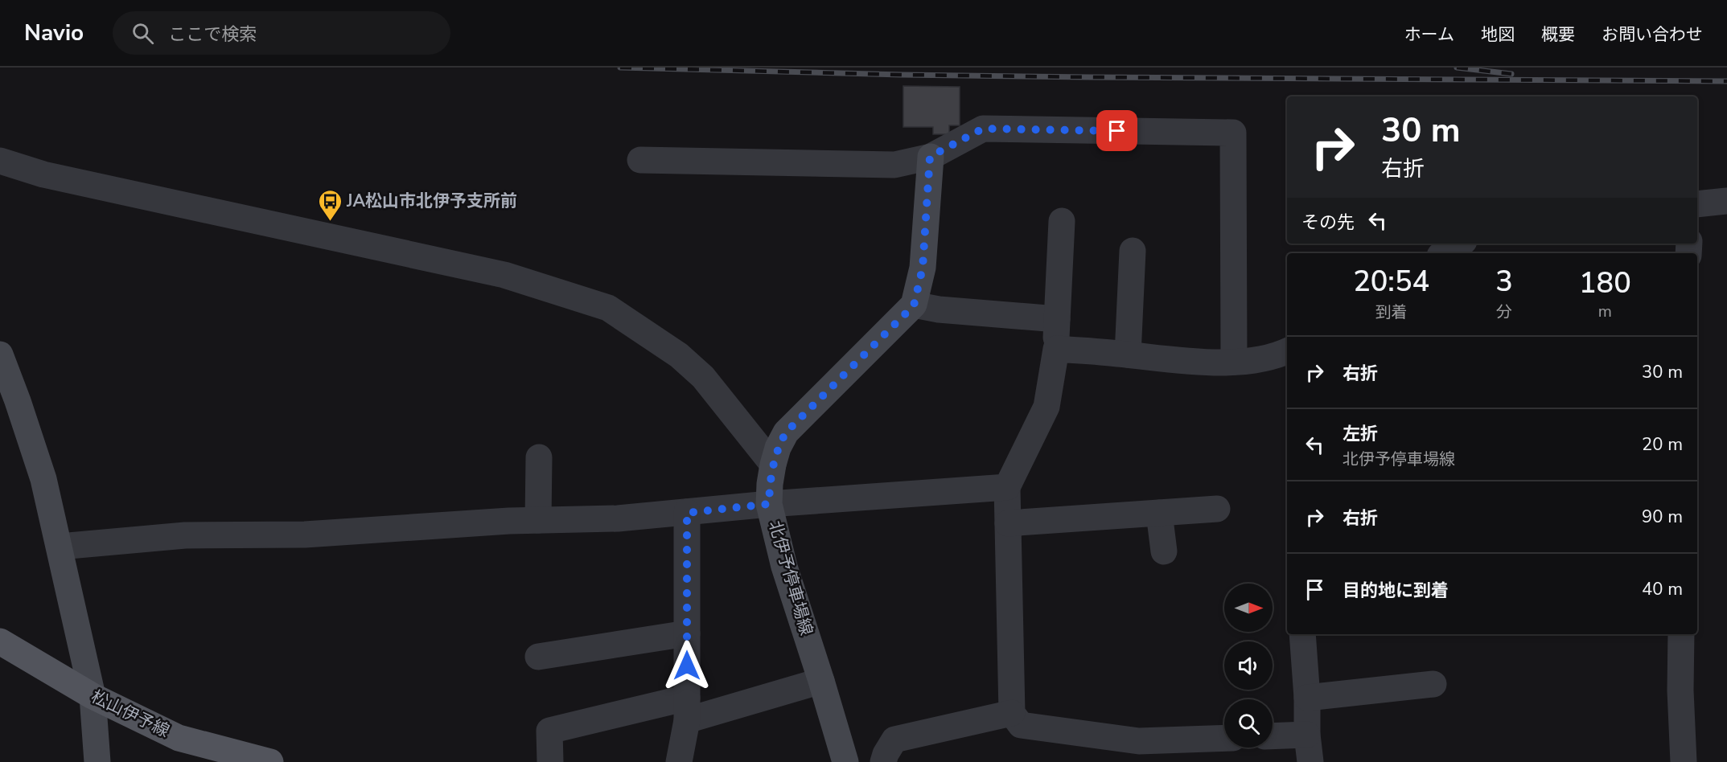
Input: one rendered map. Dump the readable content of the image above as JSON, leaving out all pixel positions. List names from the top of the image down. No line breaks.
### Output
{"streets":{"main road":["北伊予停車場線","松山伊予線"]},"places":{"bus stop":["JA松山市北伊予支所前"]},"north":"right","page":{"header":"Navio","search":"ここで検索","nav":["ホーム","地図","概要","お問い合わせ"],"turn":["30 m","右折"],"then":"その先","eta":["20:54","到着","3","分","180","m"],"list":[{"name":"右折","value":"30 m"},{"name":"左折","note":"北伊予停車場線","value":"20 m"},{"name":"右折","value":"90 m"},{"name":"目的地に到着","value":"40 m"}]}}
